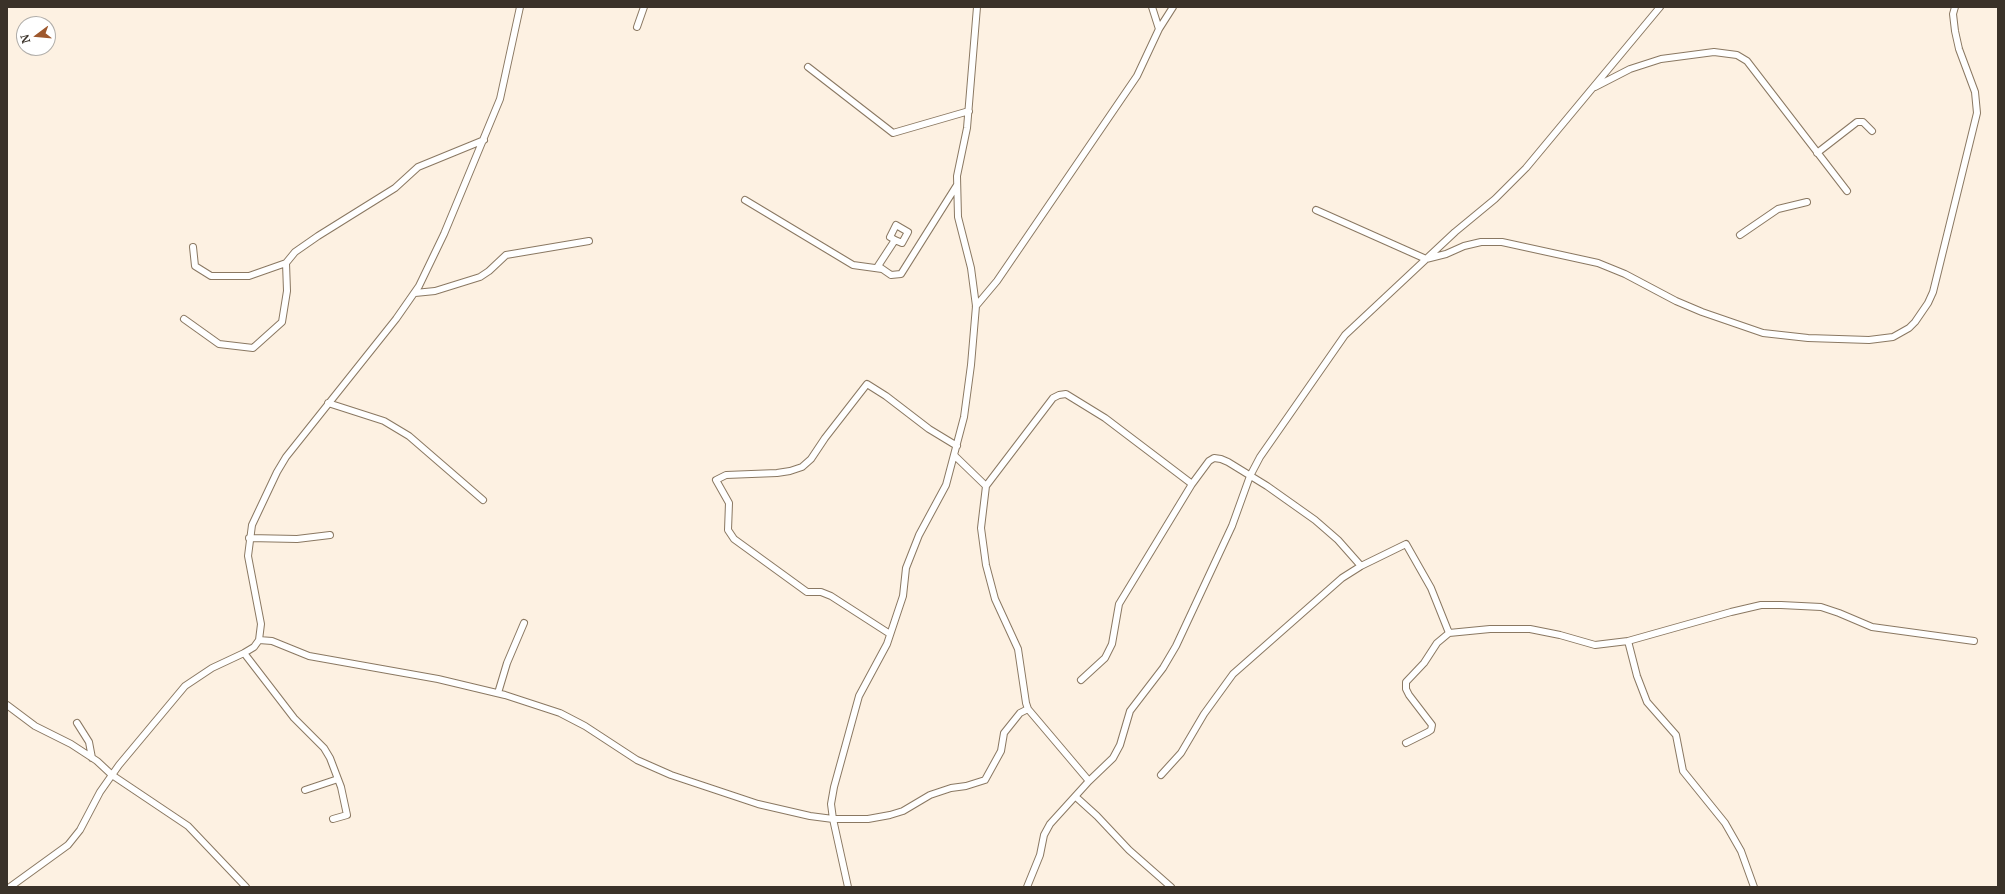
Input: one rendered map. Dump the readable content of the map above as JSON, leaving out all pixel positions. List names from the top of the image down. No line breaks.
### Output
{"north":"left"}
